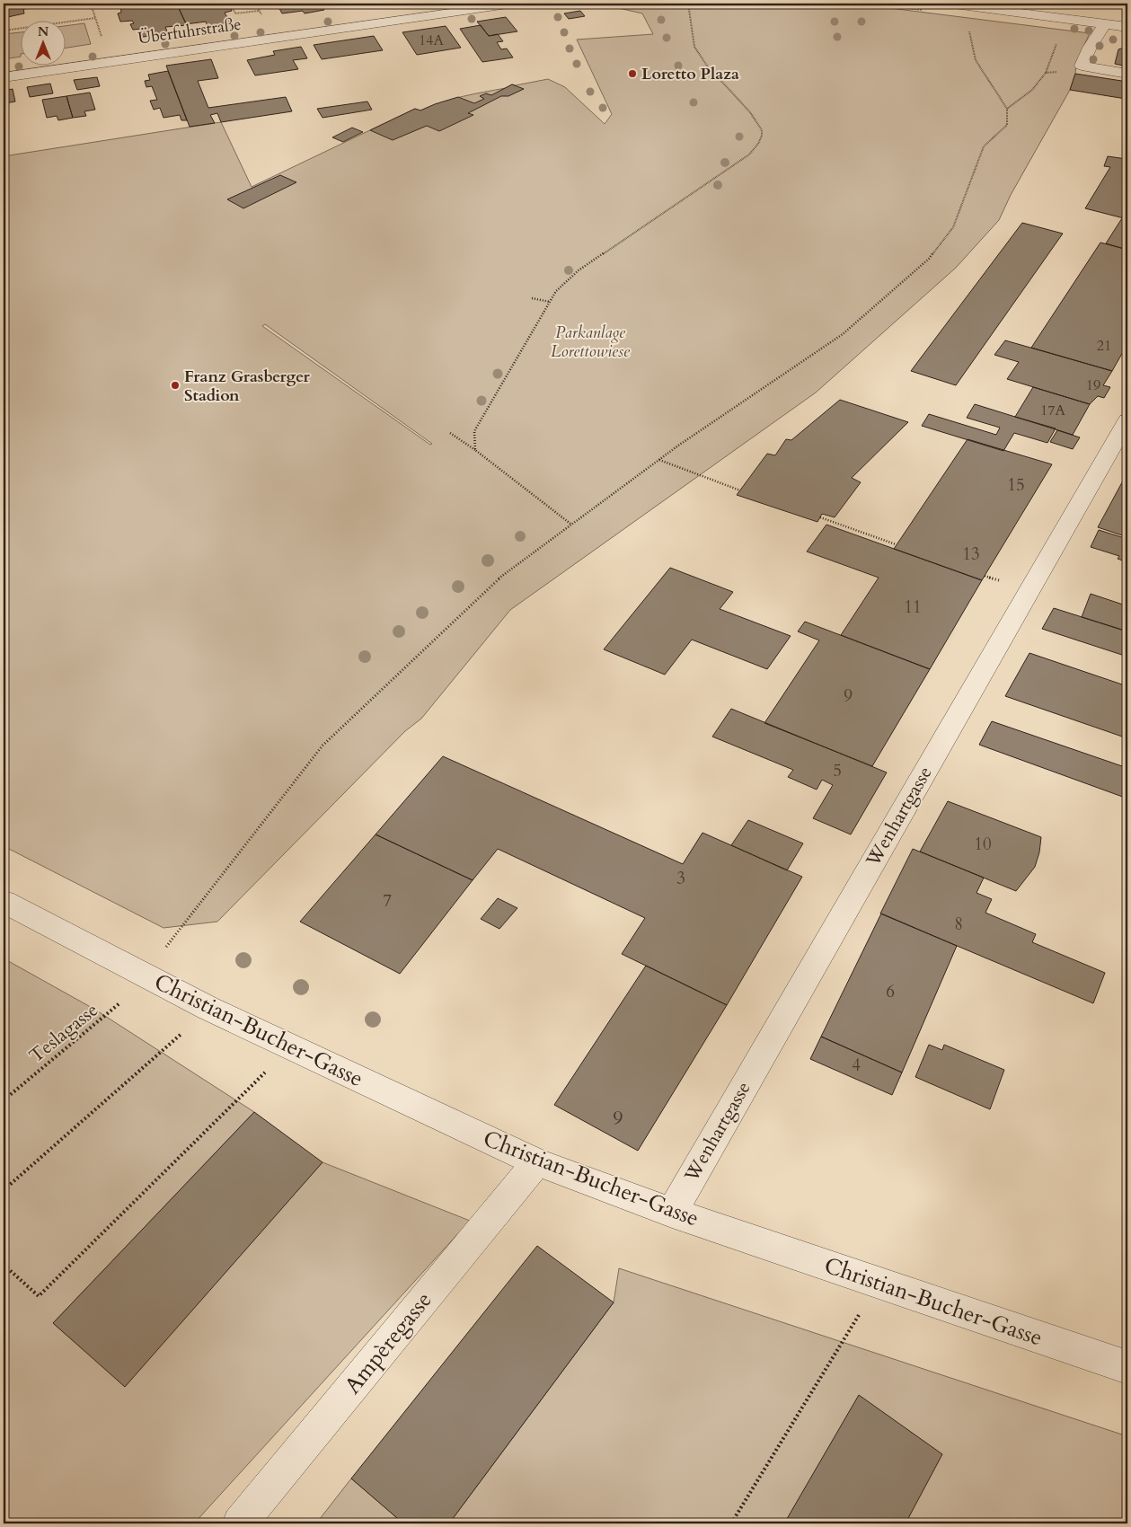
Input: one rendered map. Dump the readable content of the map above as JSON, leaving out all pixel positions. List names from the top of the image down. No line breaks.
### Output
{"streets":{"street":["Überfuhrstraße","Wenhartgasse","Christian-Bucher-Gasse","Ampèregasse"],"path":["Teslagasse"]},"crossings":[["Wenhartgasse","Christian-Bucher-Gasse"],["Christian-Bucher-Gasse","Ampèregasse"]],"parks":["Parkanlage Lorettowiese"],"places":["Loretto Plaza","Franz Grasberger Stadion"],"house_numbers":["14A","21","19","17A","15","13","11","9","5","10","3","7","8","6","4","9"],"north":"top"}
